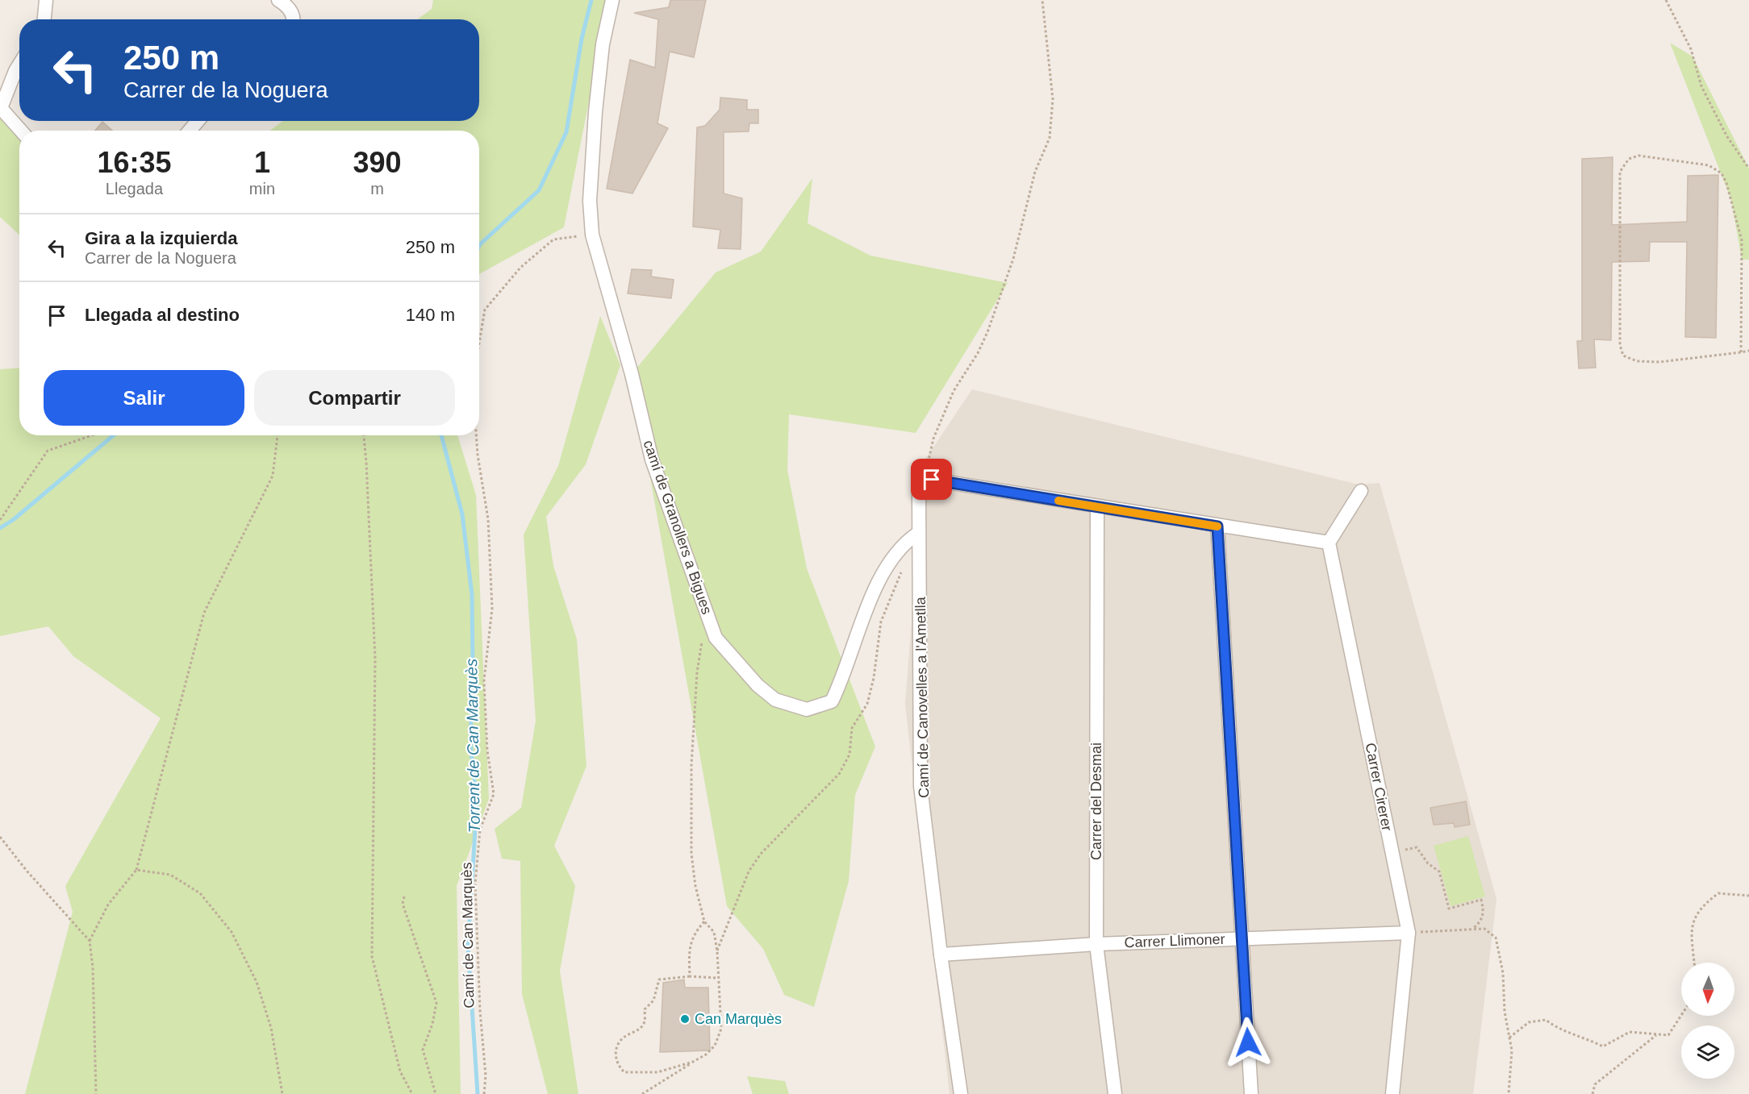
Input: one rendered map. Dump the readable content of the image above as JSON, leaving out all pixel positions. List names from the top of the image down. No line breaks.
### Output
{"streets":{"street":["camí de Granollers a Bigues","Camí de Canovelles a l'Ametlla","Carrer Cirerer","Carrer del Desmai","Carrer Llimoner"],"path":["Camí de Can Marquès"]},"crossings":[["camí de Granollers a Bigues","Camí de Canovelles a l'Ametlla"],["camí de Granollers a Bigues","Camí de Can Marquès"],["Camí de Canovelles a l'Ametlla","Carrer Llimoner"],["Carrer Cirerer","Carrer Llimoner"],["Carrer del Desmai","Carrer Llimoner"]],"water":["Torrent de Can Marquès"],"places":["Can Marquès"],"north":"bottom","page":{"turn":["250 m","Carrer de la Noguera"],"eta":["16:35","Llegada","1","min","390","m"],"list":[{"name":"Gira a la izquierda","note":"Carrer de la Noguera","value":"250 m"},{"name":"Llegada al destino","value":"140 m"}],"buttons":["Salir","Compartir"]}}
